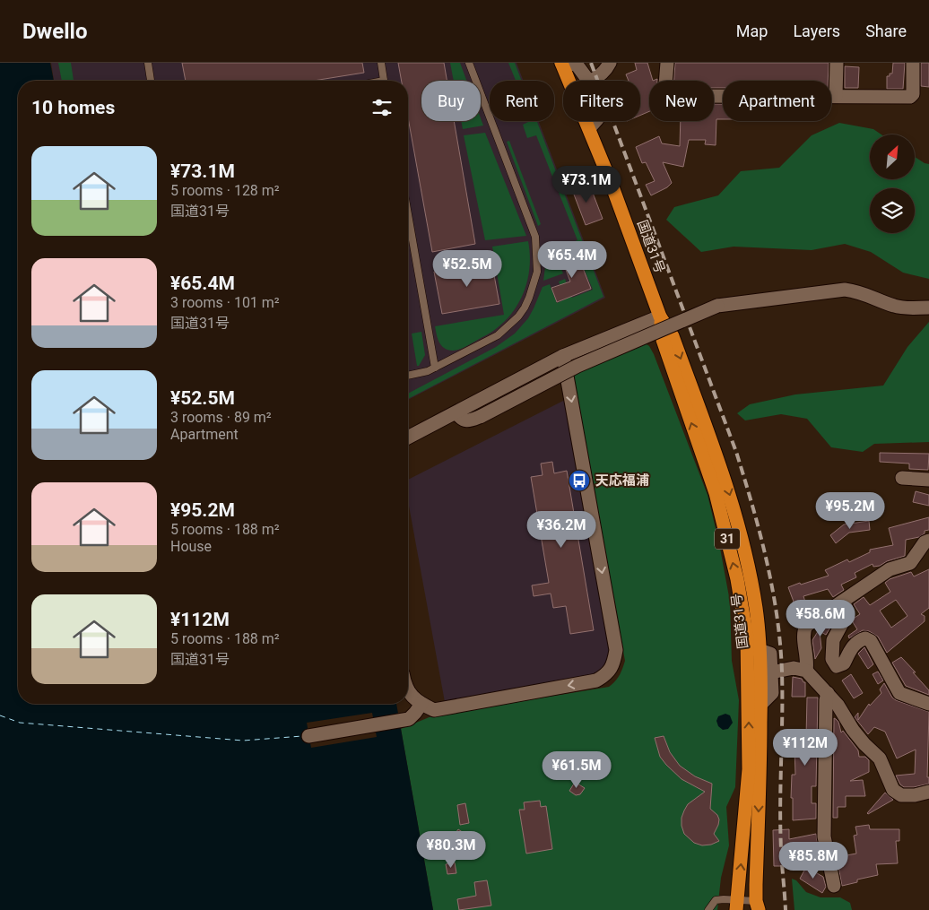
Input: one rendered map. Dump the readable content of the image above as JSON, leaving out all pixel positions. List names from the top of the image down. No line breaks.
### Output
{"streets":{"highway":["国道31号","31"]},"places":{"bus stop":["天応福浦"]},"north":"top right","page":{"header":"Dwello","nav":["Map","Layers","Share"],"chip":["Buy","Rent","Filters","New","Apartment"],"heading":"10 homes","list":[{"name":"¥73.1M","note":"5 rooms · 128 m² · 国道31号"},{"name":"¥65.4M","note":"3 rooms · 101 m² · 国道31号"},{"name":"¥52.5M","note":"3 rooms · 89 m² · Apartment"},{"name":"¥95.2M","note":"5 rooms · 188 m² · House"},{"name":"¥112M","note":"5 rooms · 188 m² · 国道31号"}],"price":["¥73.1M","¥65.4M","¥52.5M","¥95.2M","¥36.2M","¥58.6M","¥112M","¥61.5M","¥80.3M","¥85.8M"]}}
